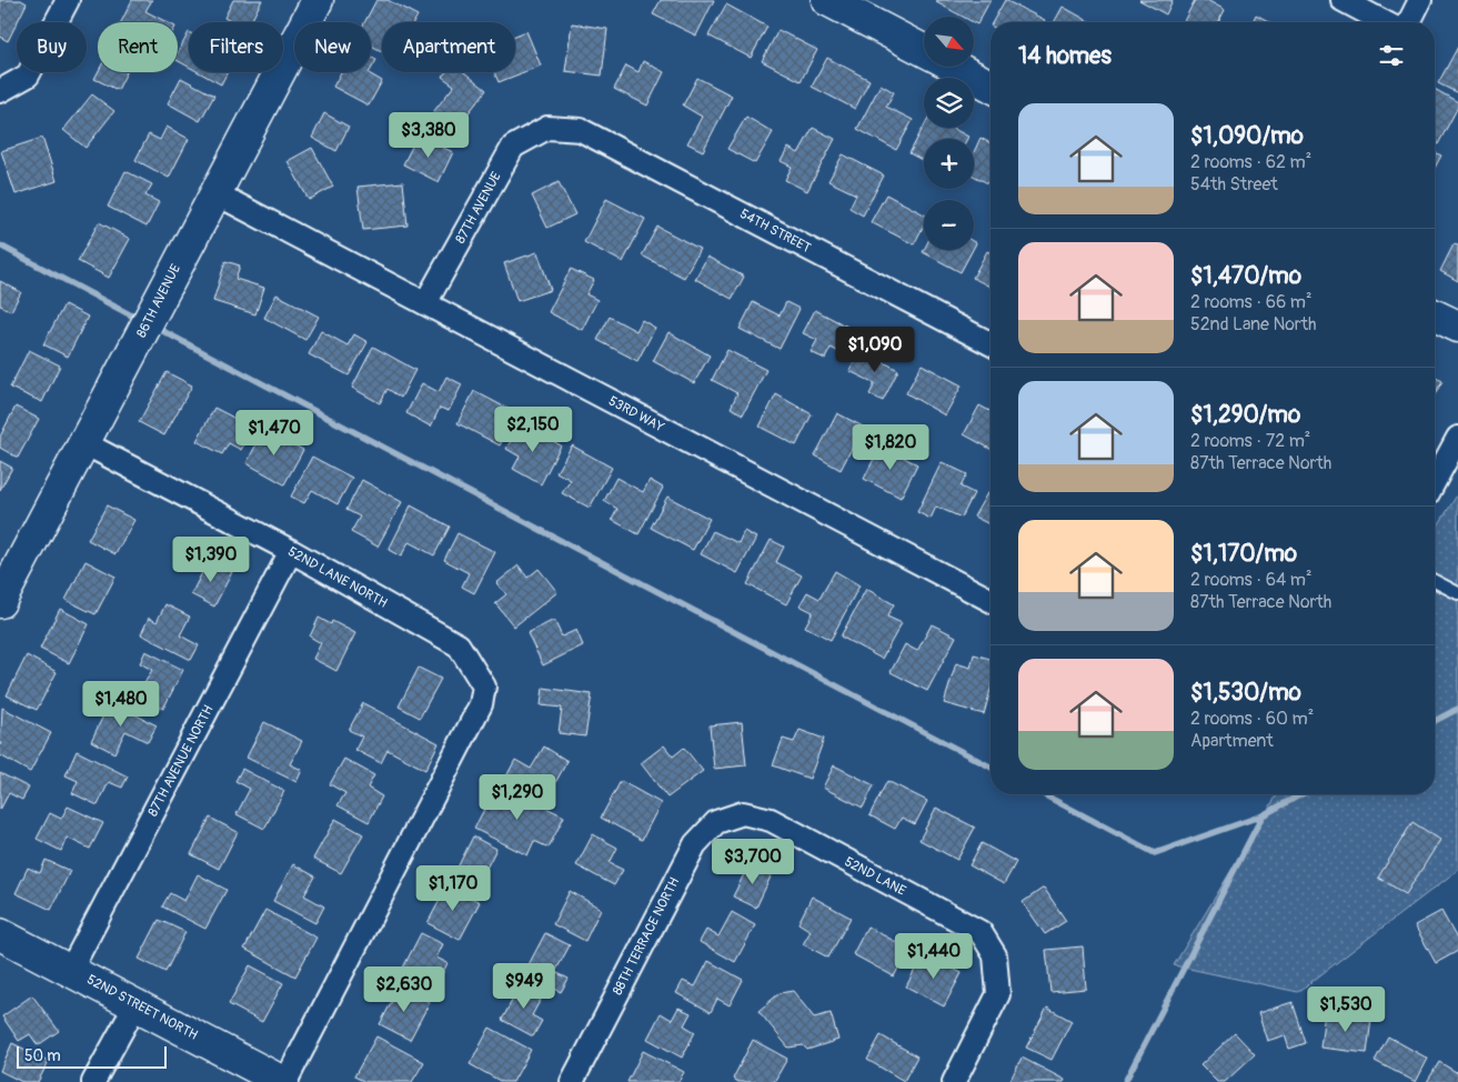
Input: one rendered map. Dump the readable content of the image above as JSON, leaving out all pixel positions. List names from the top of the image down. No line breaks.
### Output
{"streets":{"street":["87TH AVENUE","54TH STREET","86TH AVENUE","53RD WAY","52ND LANE NORTH","87TH AVENUE NORTH","52ND LANE","88TH TERRACE NORTH","52ND STREET NORTH"]},"crossings":[["87TH AVENUE","54TH STREET"],["87TH AVENUE","53RD WAY"],["86TH AVENUE","53RD WAY"],["86TH AVENUE","52ND LANE NORTH"],["52ND LANE NORTH","87TH AVENUE NORTH"],["52ND LANE NORTH","52ND STREET NORTH"],["87TH AVENUE NORTH","52ND STREET NORTH"],["52ND LANE","88TH TERRACE NORTH"]],"scale_bar":"50 m","north":"bottom right","page":{"map_buttons":["+","−"],"chip":["Buy","Rent","Filters","New","Apartment"],"heading":"14 homes","list":[{"name":"$1,090/mo","note":"2 rooms · 62 m² · 54th Street"},{"name":"$1,470/mo","note":"2 rooms · 66 m² · 52nd Lane North"},{"name":"$1,290/mo","note":"2 rooms · 72 m² · 87th Terrace North"},{"name":"$1,170/mo","note":"2 rooms · 64 m² · 87th Terrace North"},{"name":"$1,530/mo","note":"2 rooms · 60 m² · Apartment"}],"price":["$3,380","$1,090","$2,150","$1,470","$1,820","$1,390","$1,480","$1,290","$3,700","$1,170","$1,440","$949","$2,630","$1,530"],"scale":"50 m"}}
